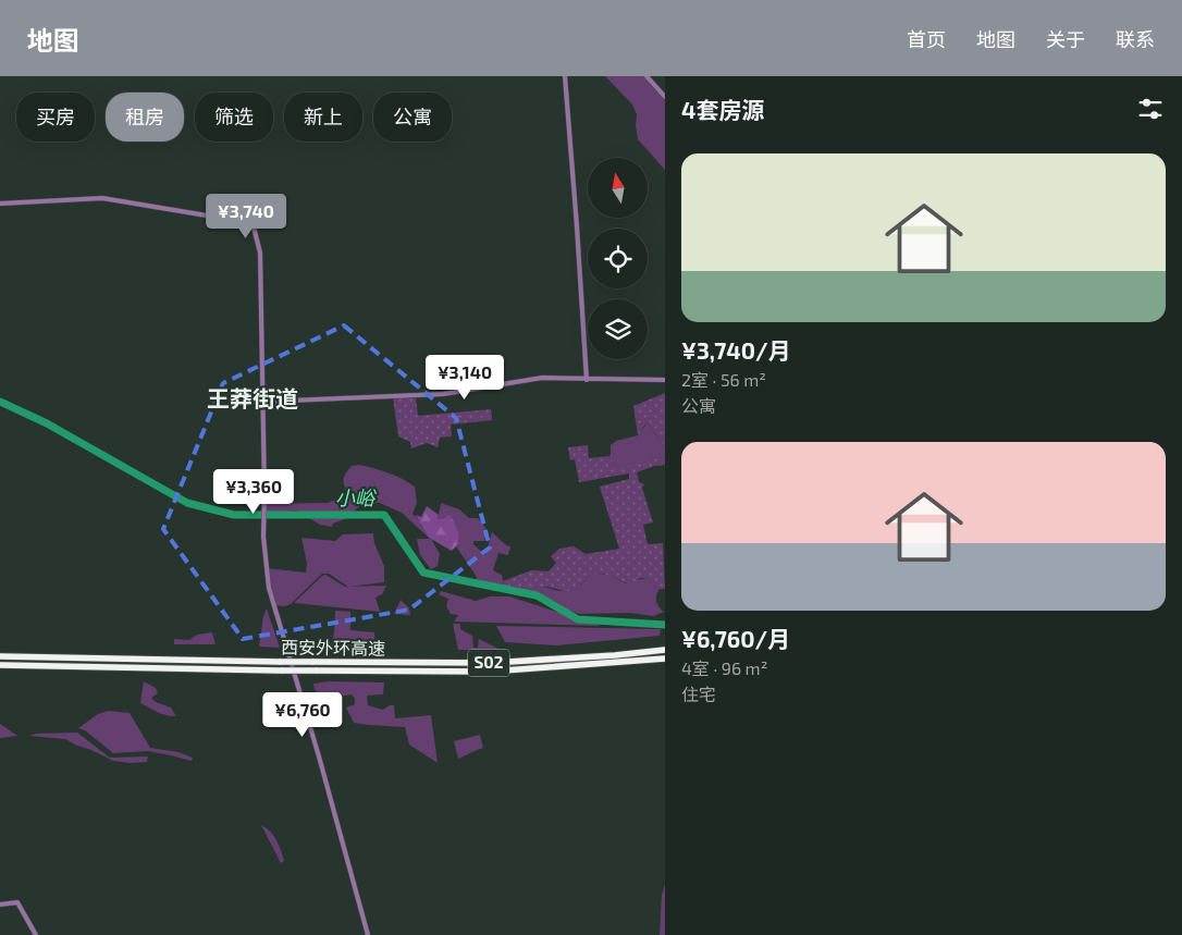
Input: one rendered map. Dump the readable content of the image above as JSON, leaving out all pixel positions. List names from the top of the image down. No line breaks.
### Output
{"streets":{"highway":["西安外环高速","S02"]},"districts":["王莽街道"],"water":["小峪"],"north":"top","page":{"header":"地图","nav":["首页","地图","关于","联系"],"heading":"4套房源","chip":["买房","租房","筛选","新上","公寓"],"list":[{"name":"¥3,740/月","note":"2室 · 56 m² · 公寓"},{"name":"¥6,760/月","note":"4室 · 96 m² · 住宅"}],"price":["¥3,740","¥3,140","¥3,360","¥6,760"]}}
